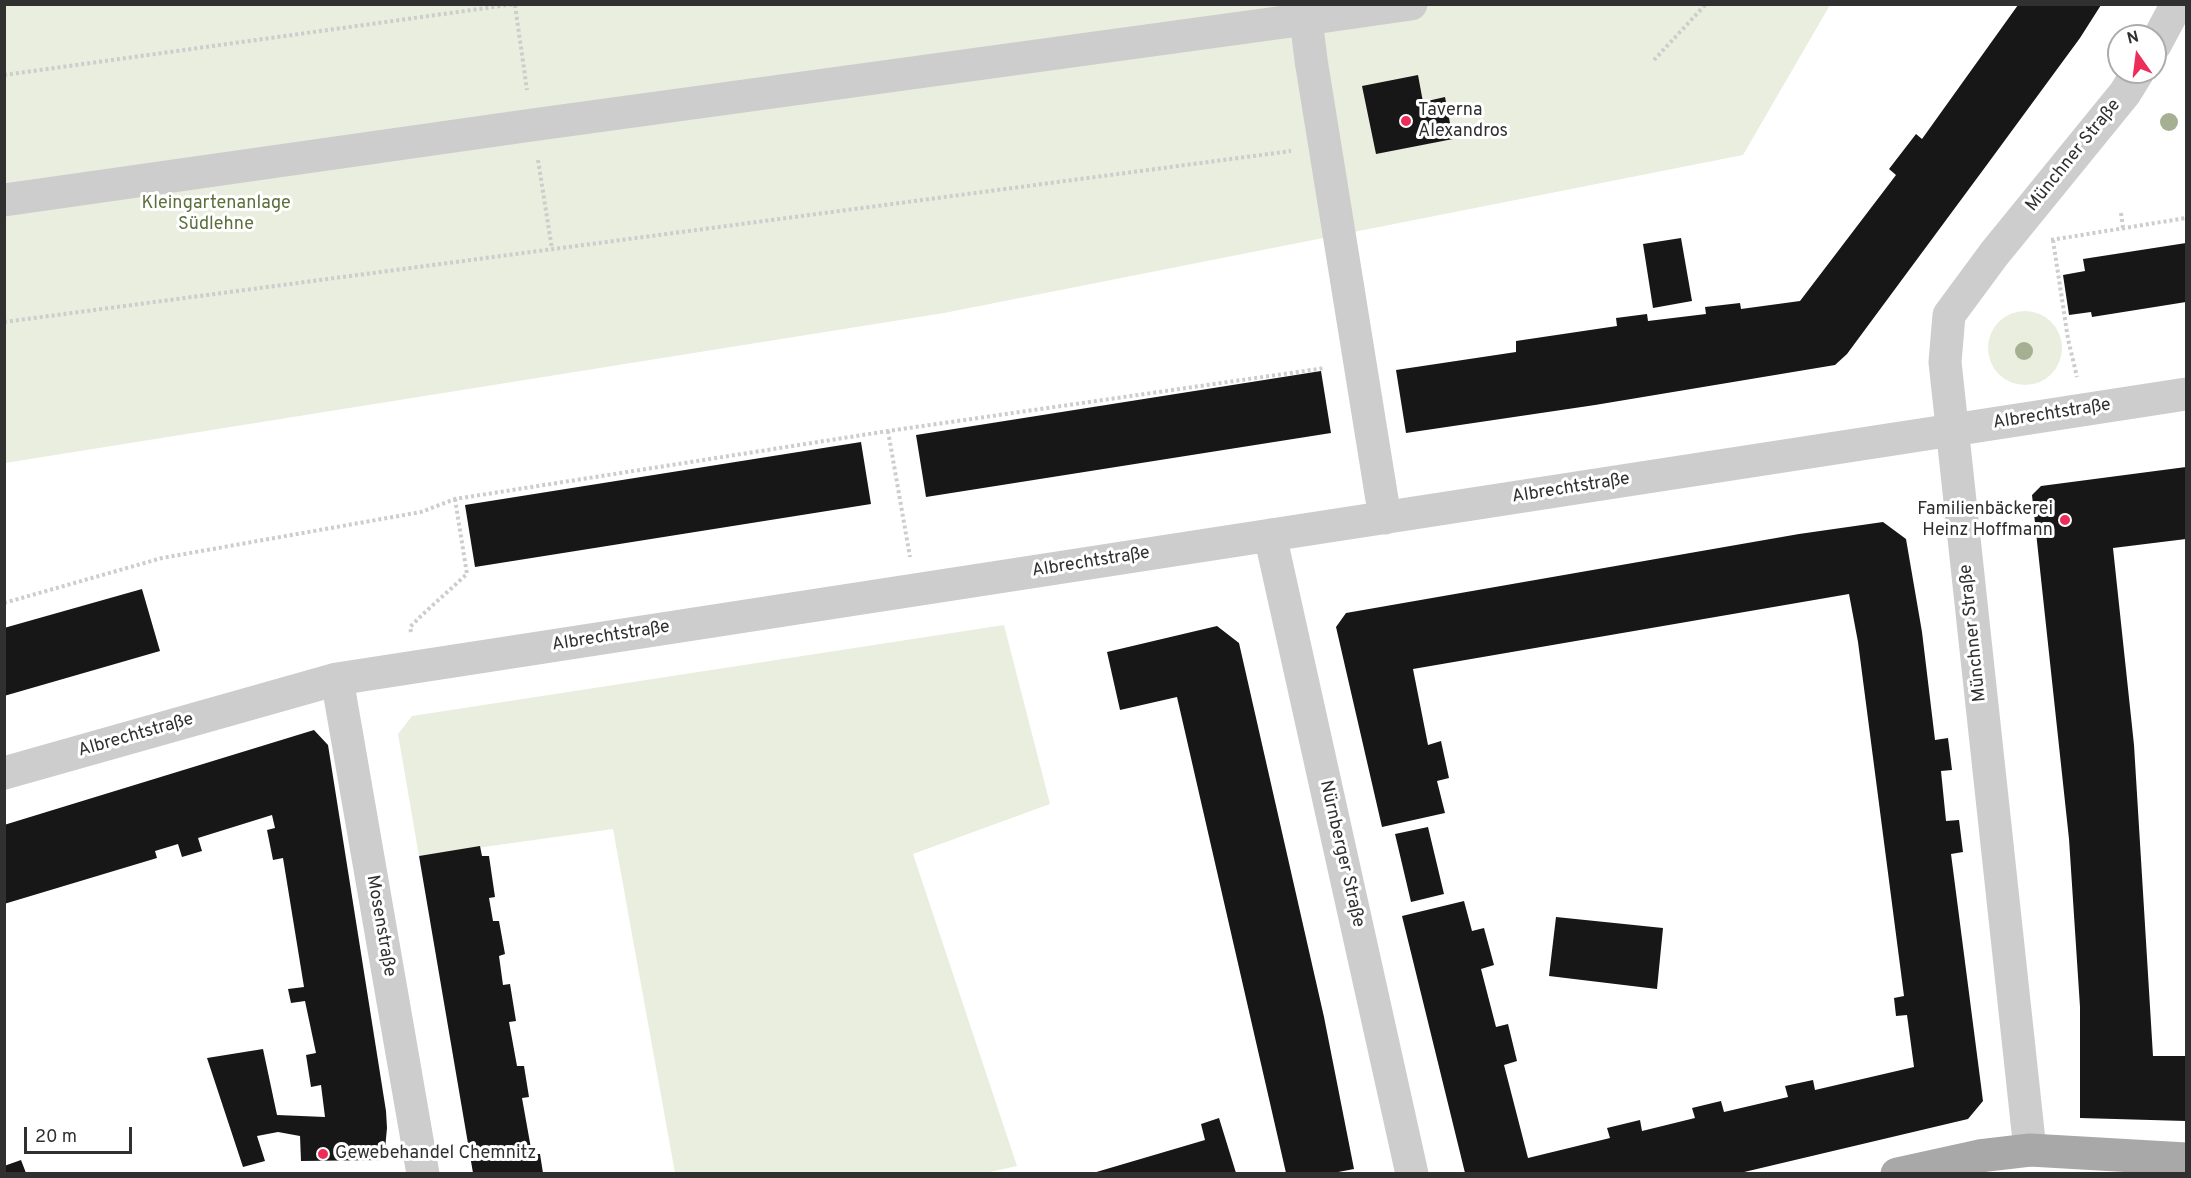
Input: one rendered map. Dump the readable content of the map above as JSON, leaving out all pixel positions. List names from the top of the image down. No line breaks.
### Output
{"streets":{"street":["Münchner Straße","Albrechtstraße","Nürnberger Straße","Mosenstraße"]},"crossings":[["Münchner Straße","Albrechtstraße"],["Albrechtstraße","Nürnberger Straße"],["Albrechtstraße","Mosenstraße"]],"parks":["Kleingartenanlage Südlehne"],"places":["Taverna Alexandros","Familienbäckerei Heinz Hoffmann","Gewebehandel Chemnitz"],"scale_bar":"20 m","north":"top"}
